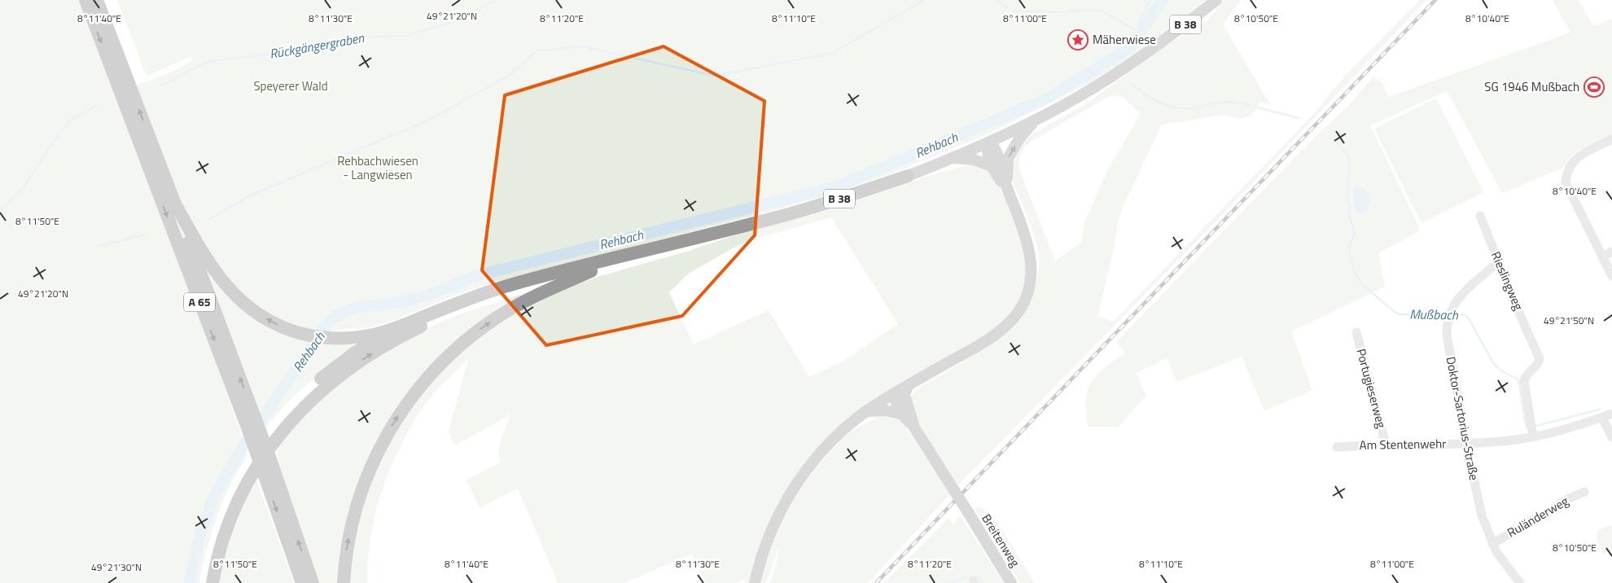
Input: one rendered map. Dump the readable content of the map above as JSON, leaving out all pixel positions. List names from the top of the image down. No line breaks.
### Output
{"streets":{"highway":["B 38","A 65"],"main road":["Breitenweg"],"street":["Rieslingweg","Portugieserweg","Doktor-Sartorius-Straße","Am Stentenwehr","Ruländerweg"]},"crossings":[["Rieslingweg","Doktor-Sartorius-Straße"],["Rieslingweg","Am Stentenwehr"],["Portugieserweg","Am Stentenwehr"],["Doktor-Sartorius-Straße","Am Stentenwehr"],["Doktor-Sartorius-Straße","Ruländerweg"]],"water":["Rückgängergraben","Rehbach","Mußbach"],"parks":["Speyerer Wald","Rehbachwiesen - Langwiesen"],"places":{"place":["Mäherwiese"],"sports":["SG 1946 Mußbach"]},"coordinates":["49°21'20\"N","8°11'40\"E","8°11'30\"E","8°11'20\"E","8°11'10\"E","8°11'00\"E","8°10'50\"E","8°10'40\"E","8°11'50\"E","49°21'50\"N","49°21'30\"N"]}
